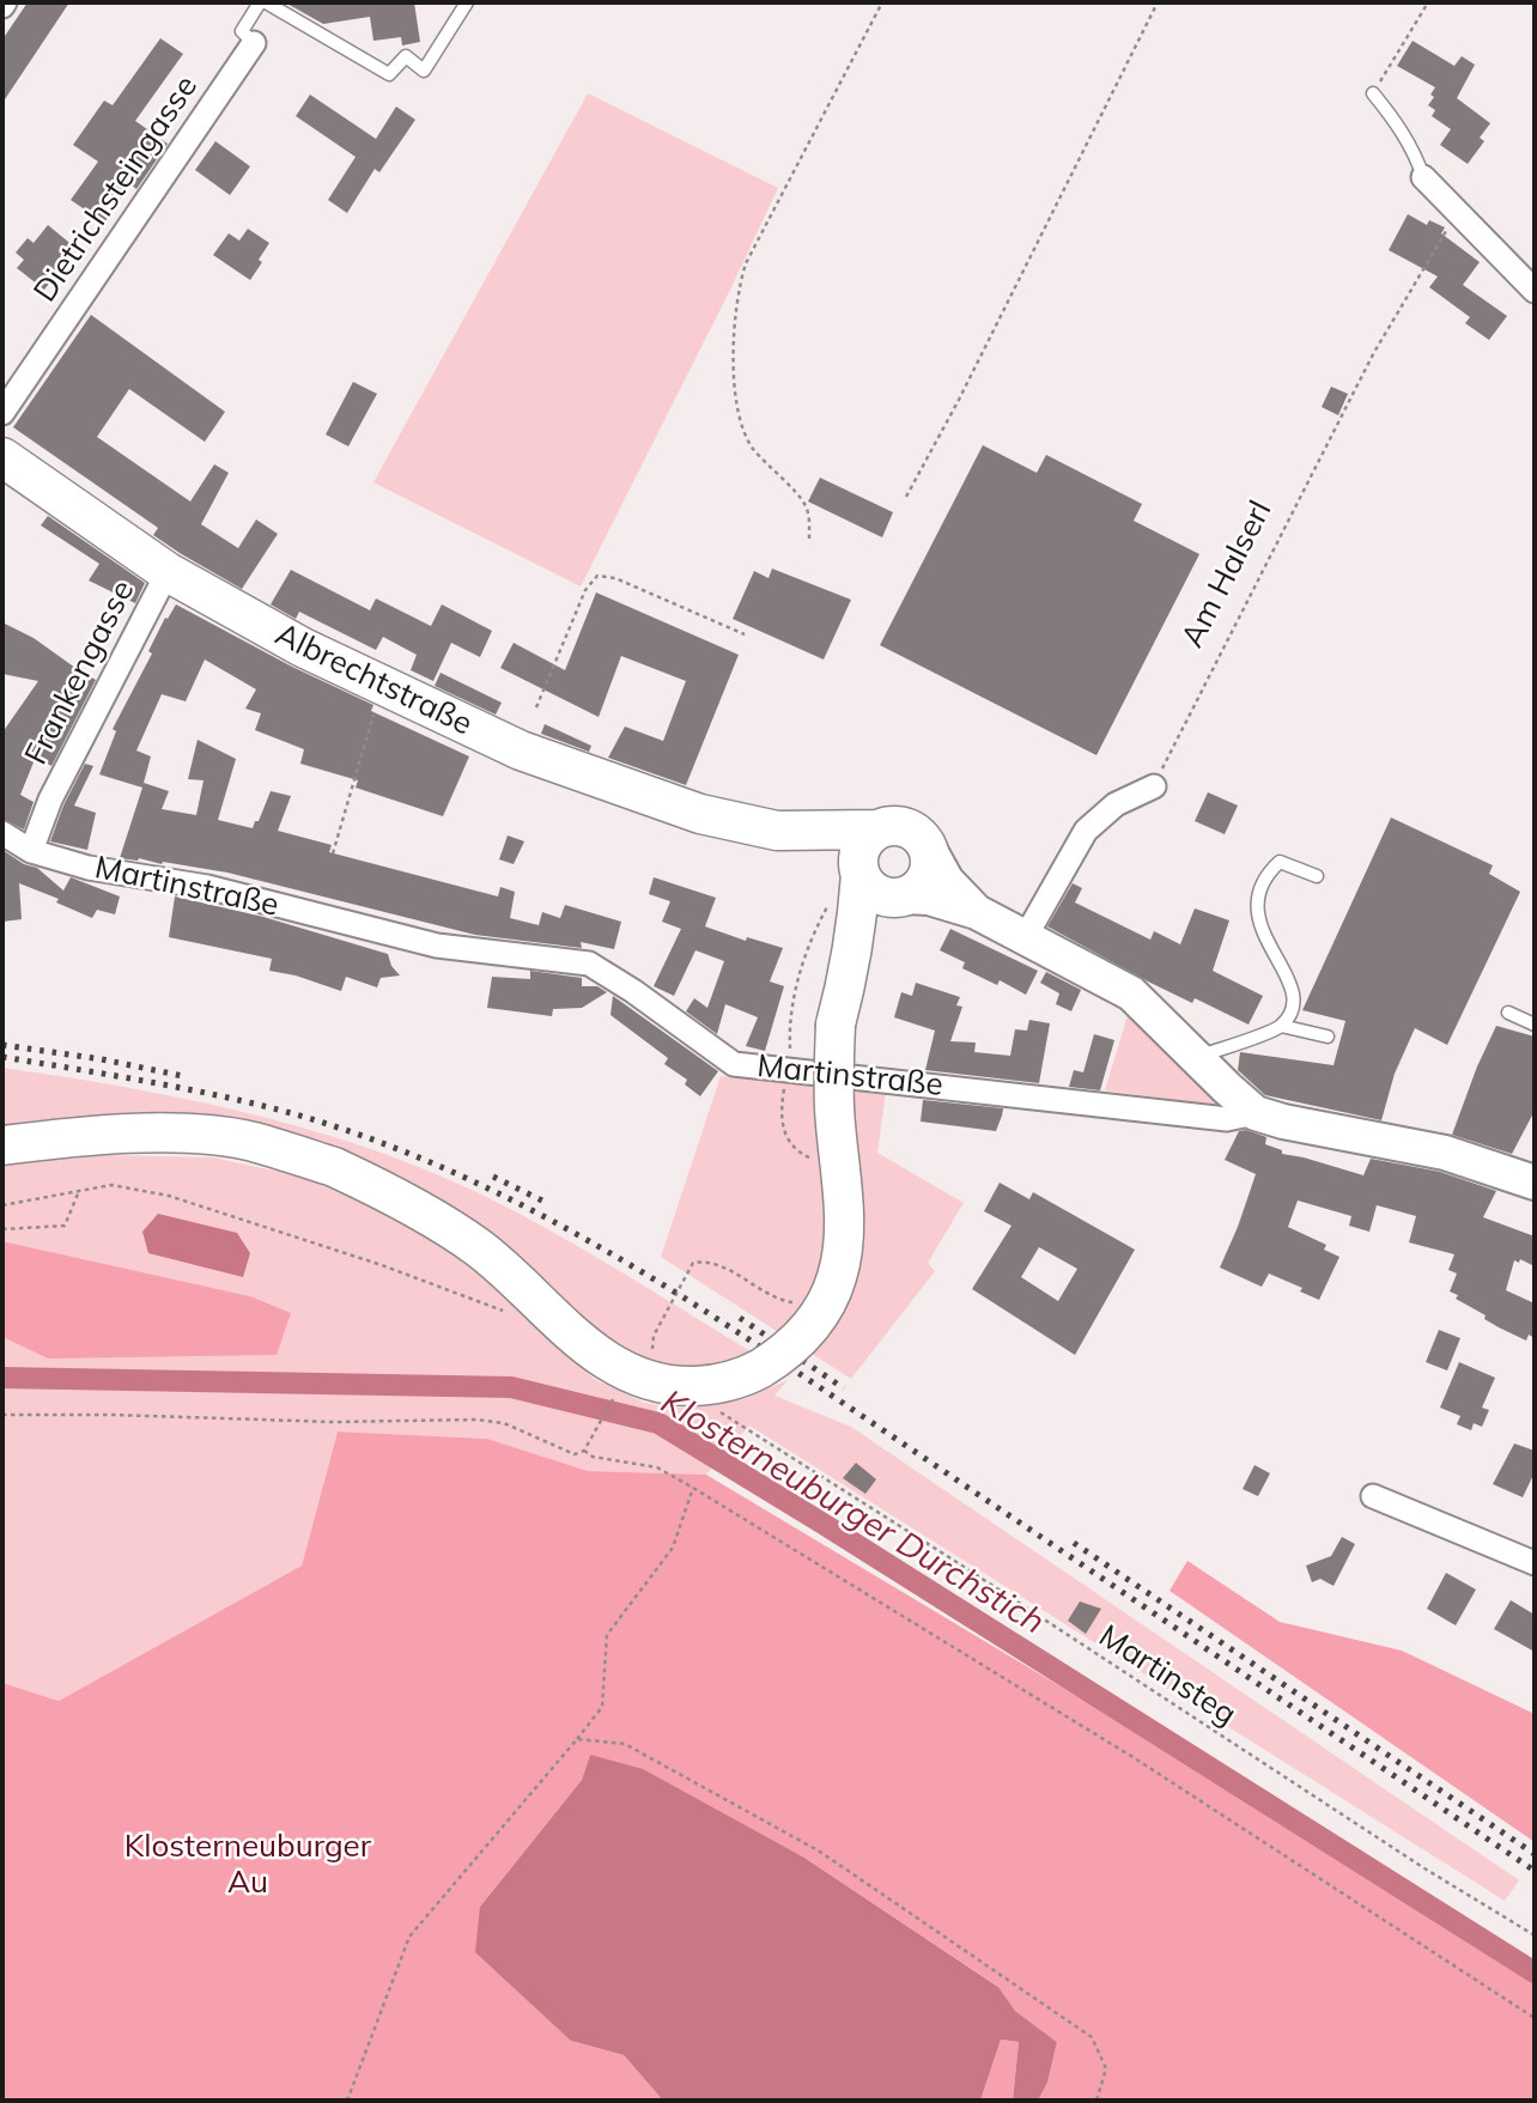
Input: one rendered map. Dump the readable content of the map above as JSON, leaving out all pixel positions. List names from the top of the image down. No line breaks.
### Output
{"streets":{"main road":["Albrechtstraße","Martinstraße"],"street":["Dietrichsteingasse","Frankengasse"],"path":["Am Halserl","Martinsteg"]},"crossings":[["Frankengasse","Albrechtstraße"],["Frankengasse","Martinstraße"]],"water":["Klosterneuburger Durchstich"],"parks":["Klosterneuburger Au"]}
